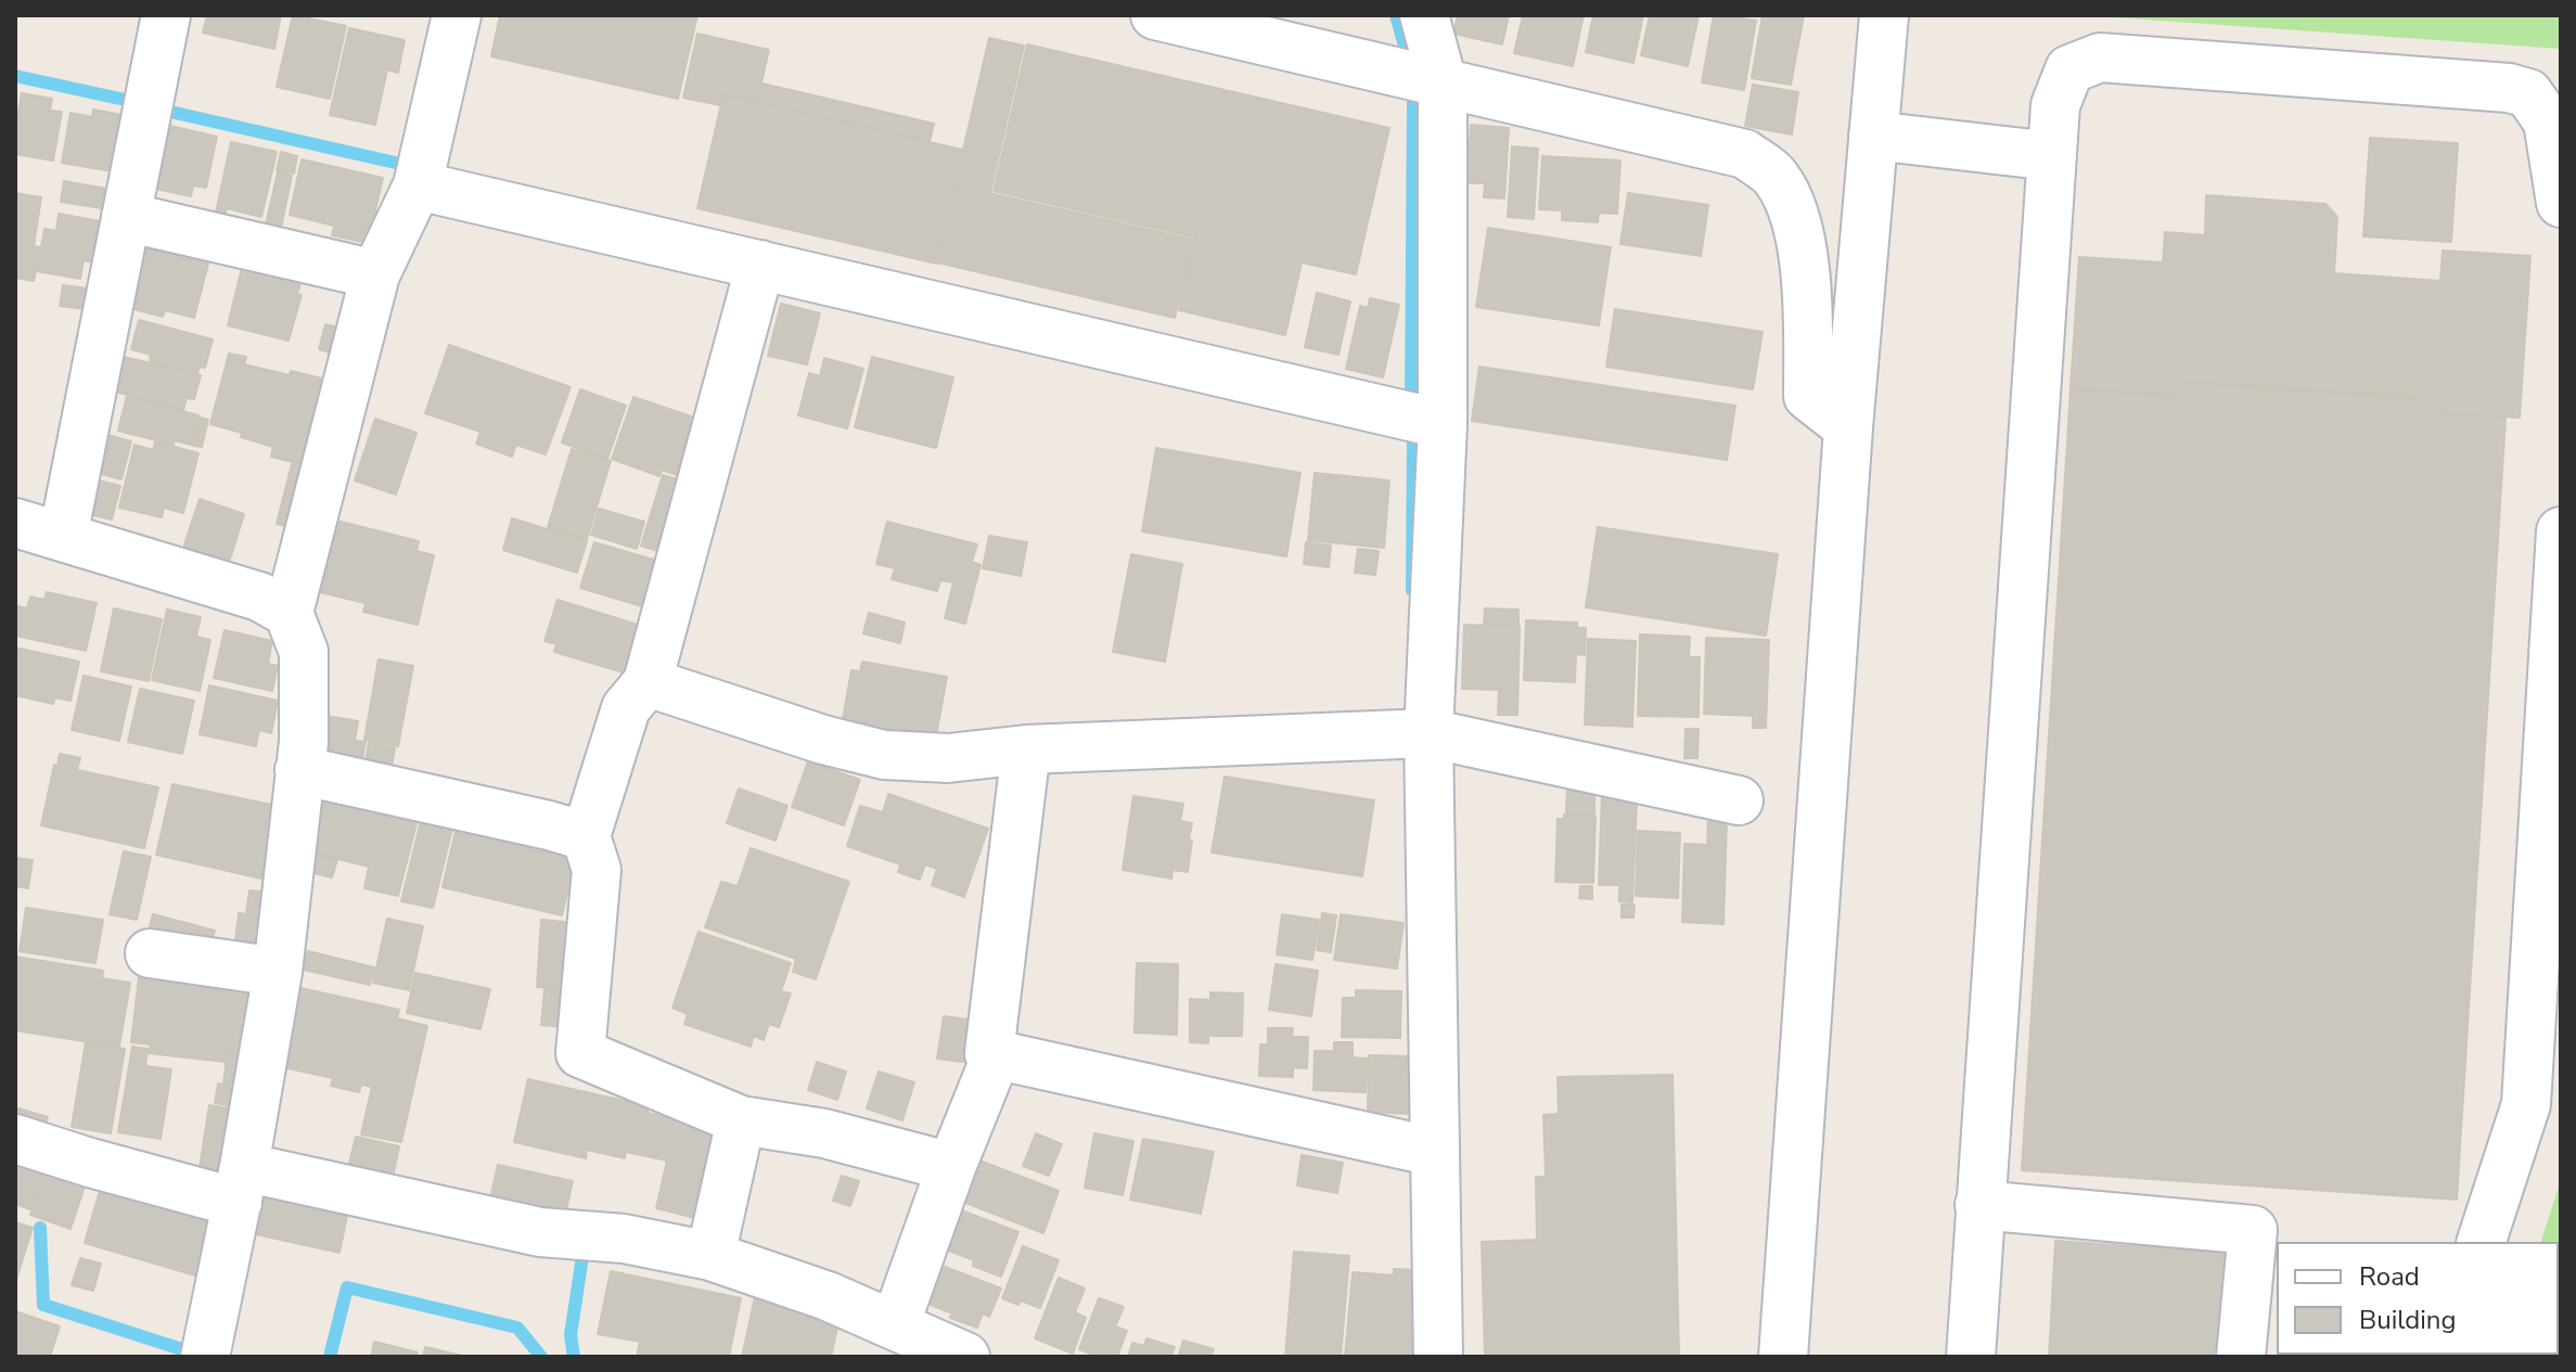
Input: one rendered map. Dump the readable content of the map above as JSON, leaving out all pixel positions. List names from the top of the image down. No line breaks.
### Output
{"legend":["Road","Building"]}
